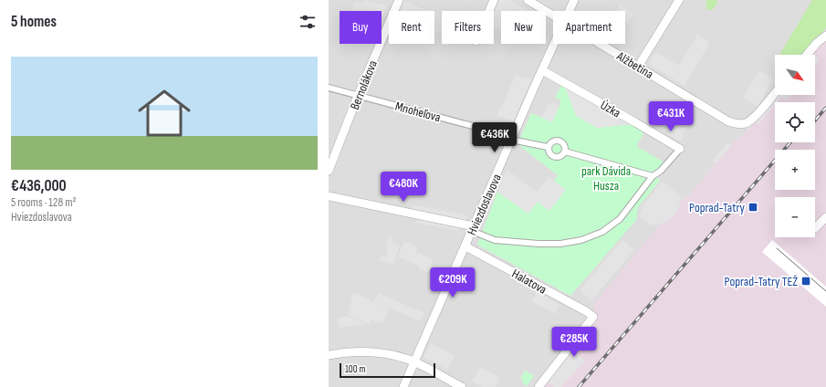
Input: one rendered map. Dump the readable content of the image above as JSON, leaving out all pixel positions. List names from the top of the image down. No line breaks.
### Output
{"streets":{"street":["Alžbetina","Bernolákova","Úzka","Mnoheľova","Hviezdoslavova","Halatova"]},"crossings":[["Bernolákova","Mnoheľova"],["Úzka","Hviezdoslavova"],["Hviezdoslavova","Halatova"]],"parks":["park Dávida Husza"],"places":{"transit":["Poprad-Tatry","Poprad-Tatry TEŽ"]},"scale_bar":"100 m","north":"bottom right","page":{"heading":"5 homes","chip":["Buy","Rent","Filters","New","Apartment"],"list":[{"name":"€436,000","note":"5 rooms · 128 m² · Hviezdoslavova"}],"map_buttons":["+","−"],"price":["€431K","€436K","€480K","€209K","€285K"],"scale":"100 m"}}
